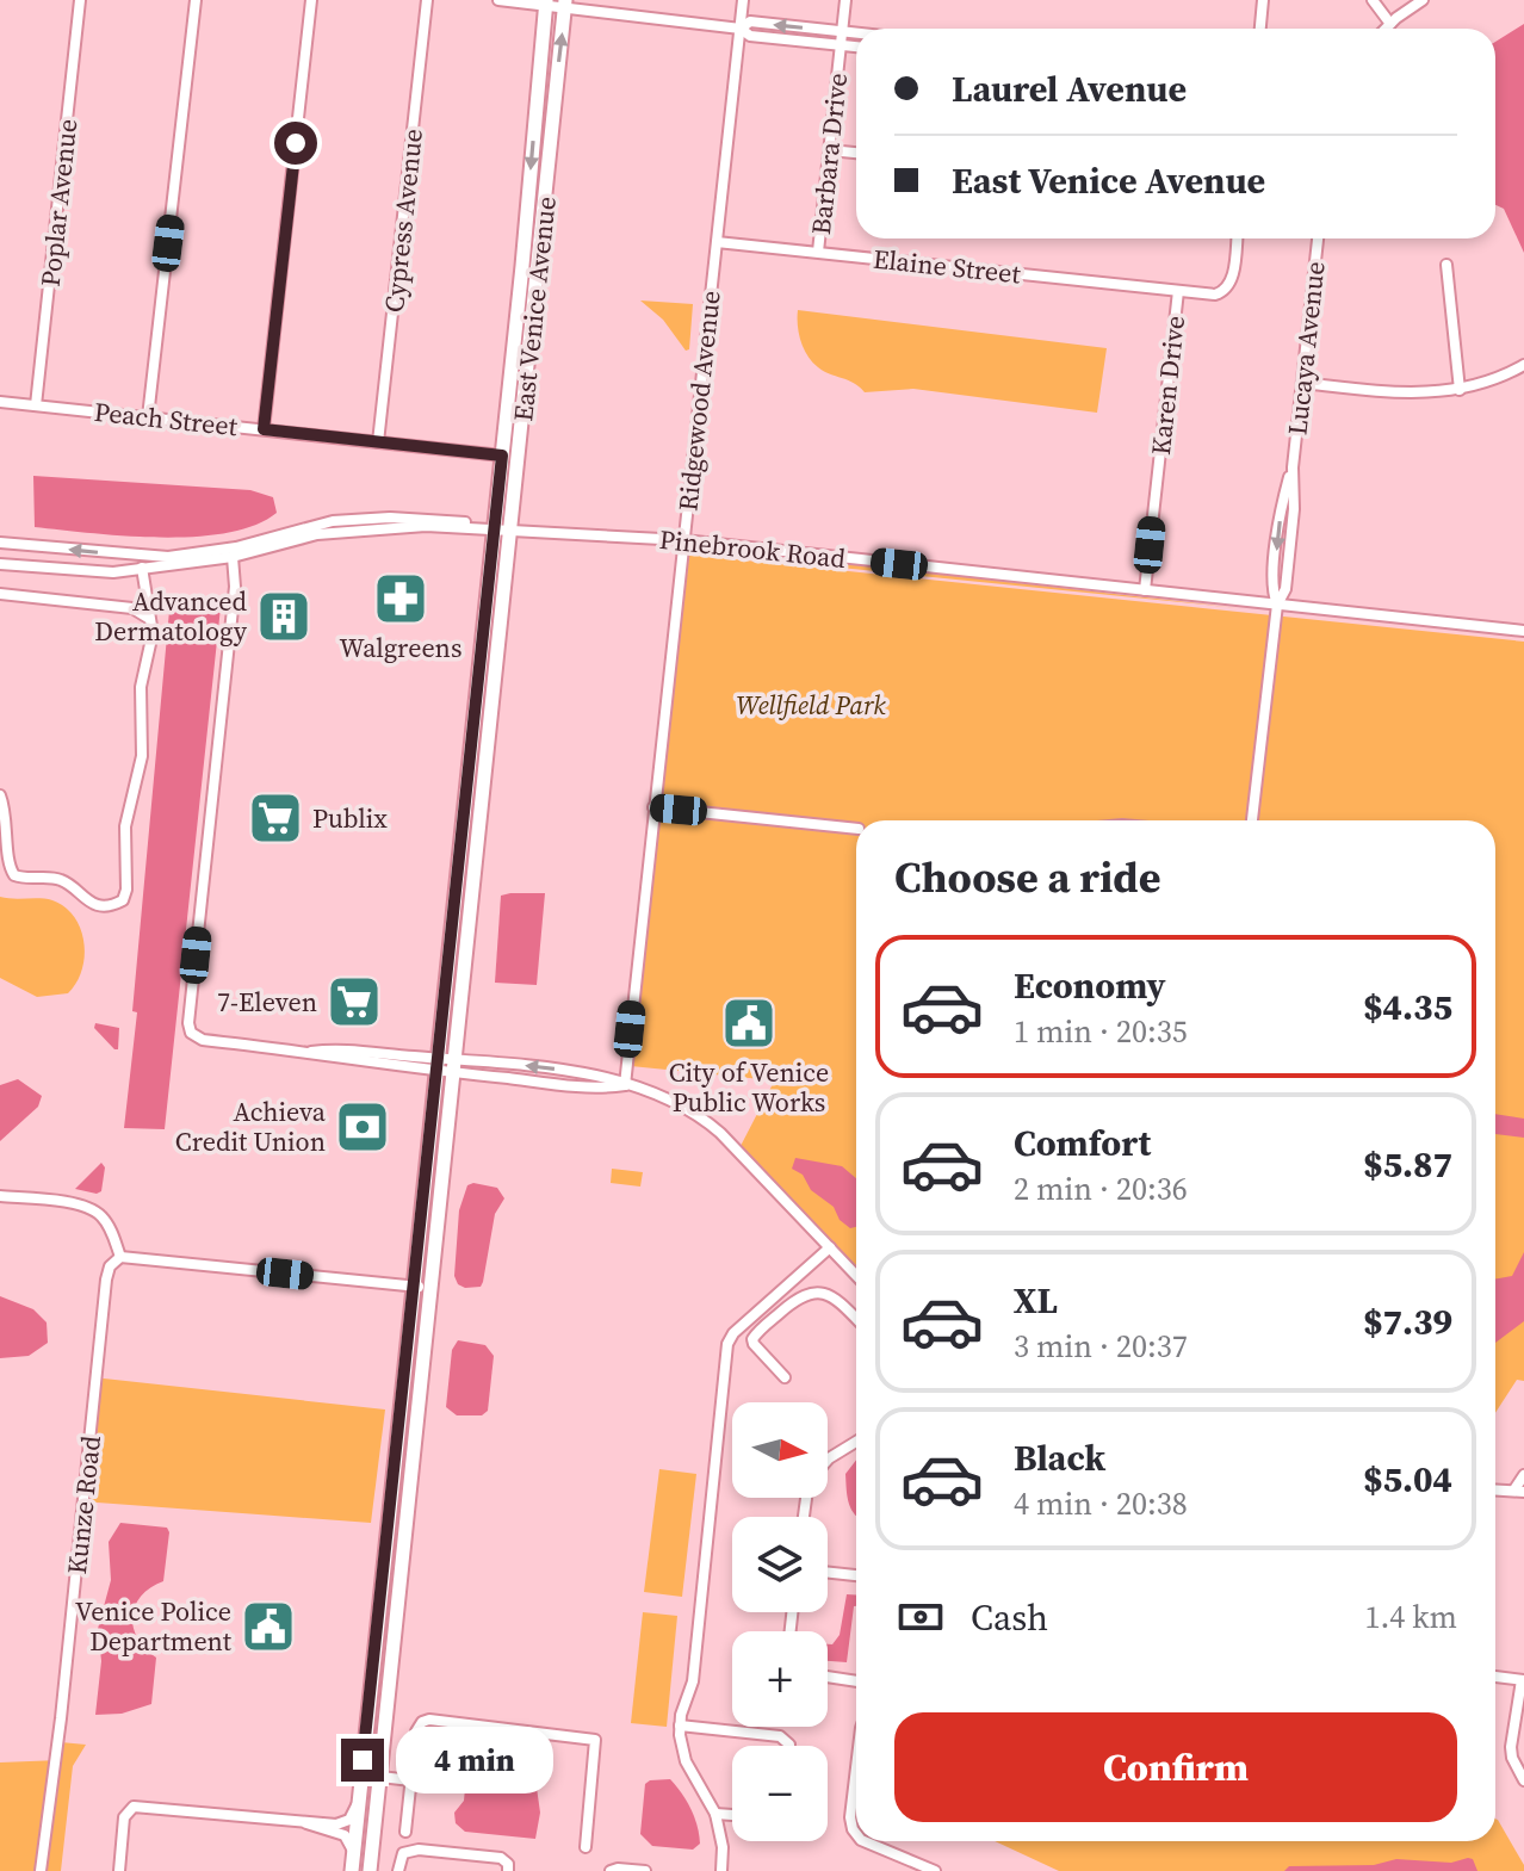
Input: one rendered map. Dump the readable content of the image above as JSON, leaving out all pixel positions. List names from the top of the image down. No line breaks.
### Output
{"streets":{"main road":["East Venice Avenue"],"street":["Barbara Drive","Poplar Avenue","Cypress Avenue","Elaine Street","Lucaya Avenue","Karen Drive","Ridgewood Avenue","Peach Street","Pinebrook Road","Kunze Road"]},"crossings":[["Barbara Drive","Elaine Street"],["Poplar Avenue","Peach Street"],["Cypress Avenue","Peach Street"],["Elaine Street","Karen Drive"],["Elaine Street","Ridgewood Avenue"],["East Venice Avenue","Peach Street"],["East Venice Avenue","Pinebrook Road"],["Lucaya Avenue","Pinebrook Road"],["Karen Drive","Pinebrook Road"],["Ridgewood Avenue","Pinebrook Road"]],"parks":["Wellfield Park"],"places":{"pharmacy":["Walgreens"],"building":["Advanced Dermatology"],"supermarket":["Publix","7-Eleven"],"public building":["City of Venice Public Works","Venice Police Department"],"bank":["Achieva Credit Union"]},"north":"right","page":{"banner":["Laurel Avenue","East Venice Avenue"],"heading":"Choose a ride","list":[{"name":"Economy","note":"1 min · 20:35","value":"$4.35"},{"name":"Comfort","note":"2 min · 20:36","value":"$5.87"},{"name":"XL","note":"3 min · 20:37","value":"$7.39"},{"name":"Black","note":"4 min · 20:38","value":"$5.04"}],"map_buttons":["+","−"],"pay":["Cash","1.4 km"],"buttons":"Confirm","bubble":"4 min"}}
